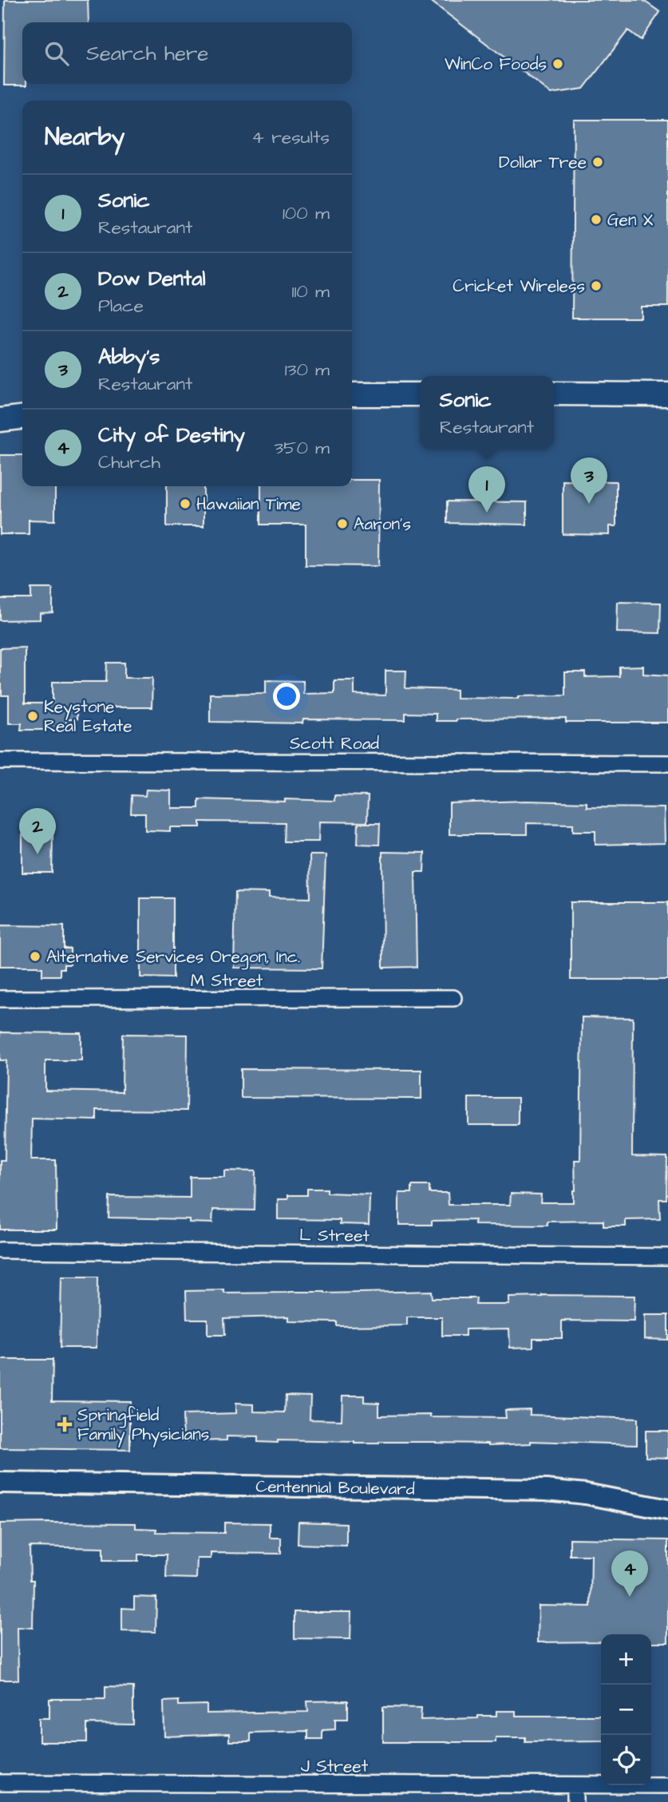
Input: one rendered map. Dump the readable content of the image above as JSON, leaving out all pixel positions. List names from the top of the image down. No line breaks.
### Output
{"streets":{"street":["Scott Road","M Street","L Street","Centennial Boulevard","J Street"]},"places":{"other":["WinCo Foods","Dollar Tree","Gen X","Cricket Wireless","Hawaiian Time","Aaron's","Keystone Real Estate","Alternative Services Oregon, Inc."],"health":["Springfield Family Physicians"]},"page":{"search":"Search here","heading":["Nearby","4 results"],"list":[{"mark":"1","name":"Sonic","note":"Restaurant","value":"100 m"},{"mark":"2","name":"Dow Dental","note":"Place","value":"110 m"},{"mark":"3","name":"Abby's","note":"Restaurant","value":"130 m"},{"mark":"4","name":"City of Destiny","note":"Church","value":"350 m"}],"popup":["Sonic","Restaurant"],"pins":["3","1","2","4"],"map_buttons":["+","−"]}}
